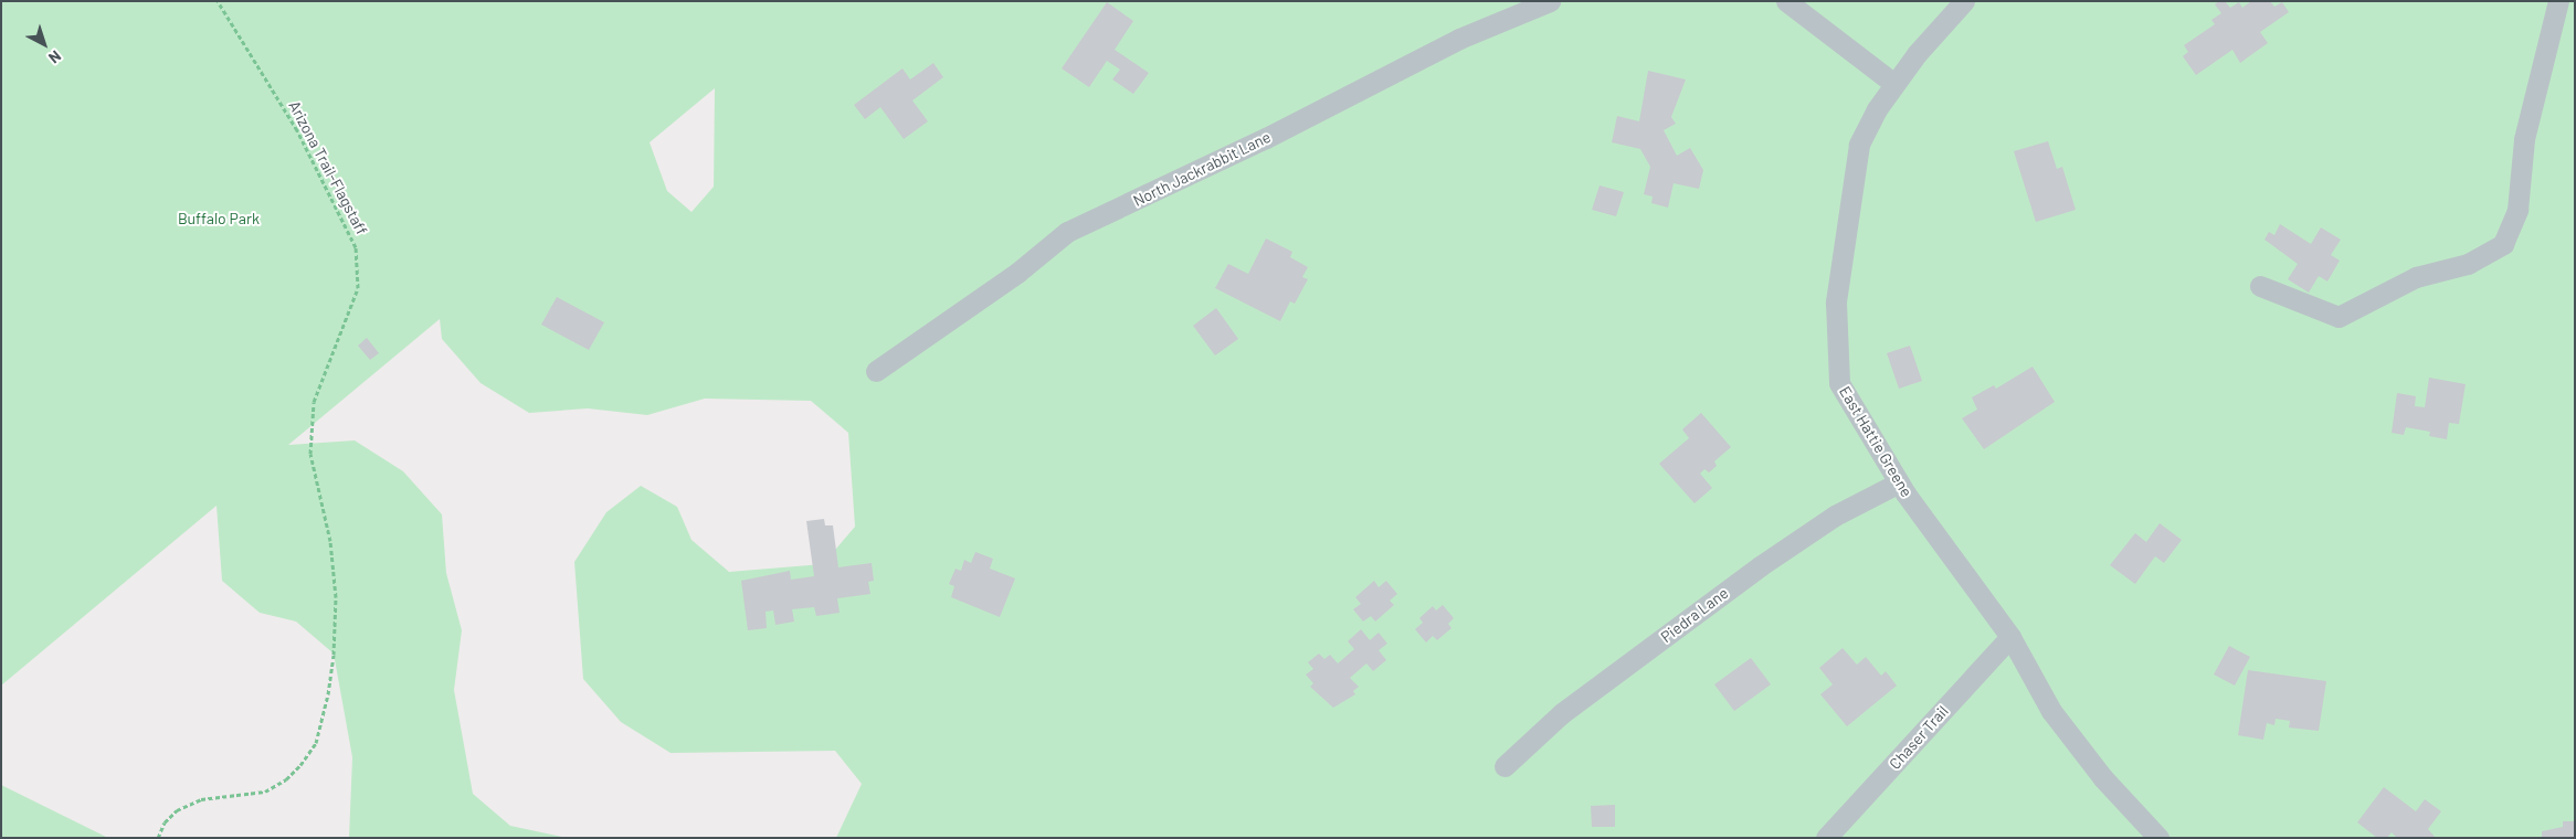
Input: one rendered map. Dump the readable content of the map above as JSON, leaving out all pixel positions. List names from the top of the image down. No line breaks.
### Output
{"streets":{"street":["North Jackrabbit Lane","East Hattie Greene","Piedra Lane","Chaser Trail"],"path":["Arizona Trail-Flagstaff"]},"crossings":[["East Hattie Greene","Piedra Lane"],["East Hattie Greene","Chaser Trail"]],"parks":["Buffalo Park"],"north":"bottom right"}
